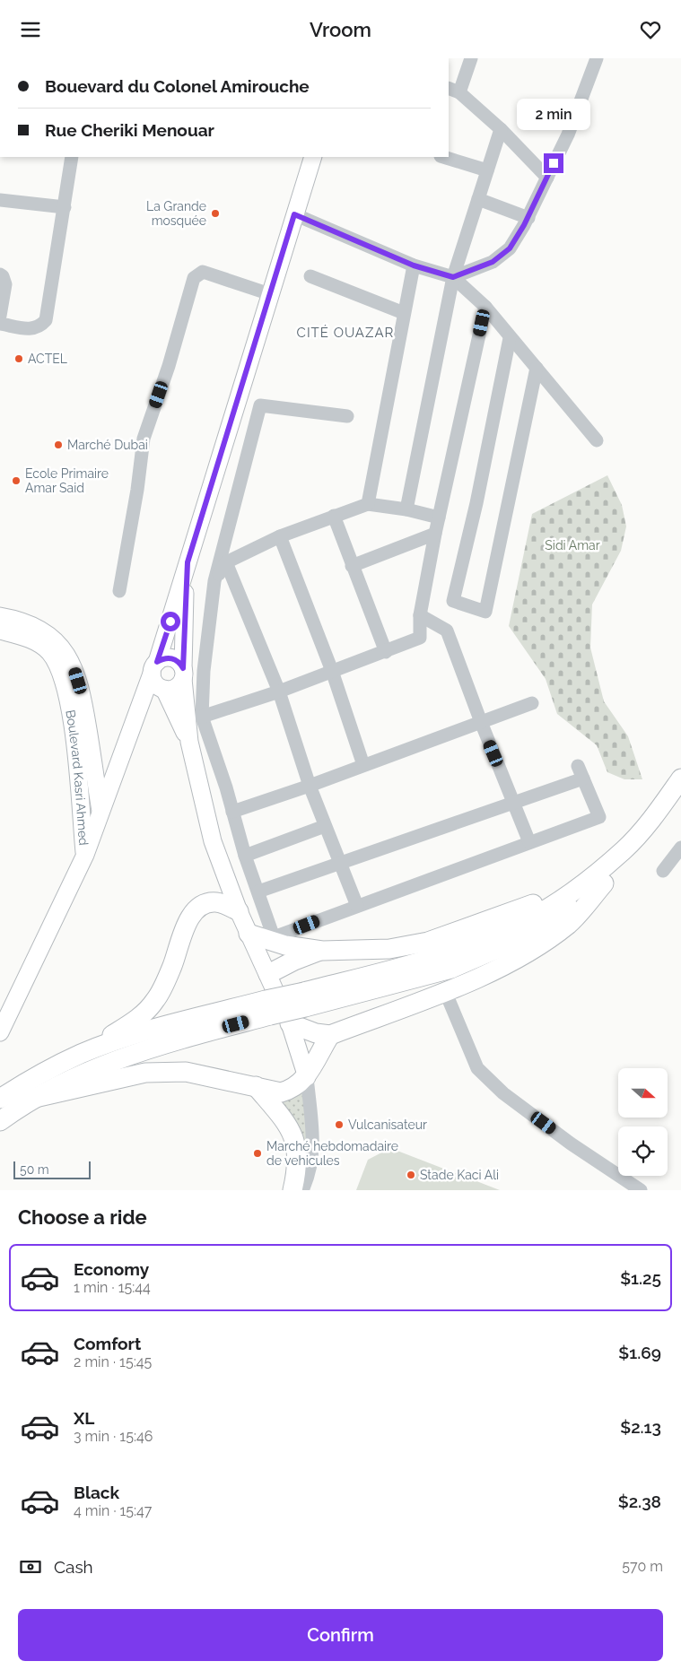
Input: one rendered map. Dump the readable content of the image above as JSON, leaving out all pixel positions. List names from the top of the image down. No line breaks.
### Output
{"streets":{"main road":["Boulevard Kasri Ahmed"]},"districts":["CITÉ OUAZAR"],"parks":["Sidi Amar"],"places":["La Grande mosquée","ACTEL","Marché Dubai","Ecole Primaire Amar Said","Vulcanisateur","Marché hebdomadaire de vehicules","Stade Kaci Ali"],"scale_bar":"50 m","north":"right","page":{"header":"Vroom","banner":["Bouevard du Colonel Amirouche","Rue Cheriki Menouar"],"bubble":"2 min","scale":"50 m","heading":"Choose a ride","list":[{"name":"Economy","note":"1 min · 15:44","value":"$1.25"},{"name":"Comfort","note":"2 min · 15:45","value":"$1.69"},{"name":"XL","note":"3 min · 15:46","value":"$2.13"},{"name":"Black","note":"4 min · 15:47","value":"$2.38"}],"pay":["Cash","570 m"],"buttons":"Confirm"}}
